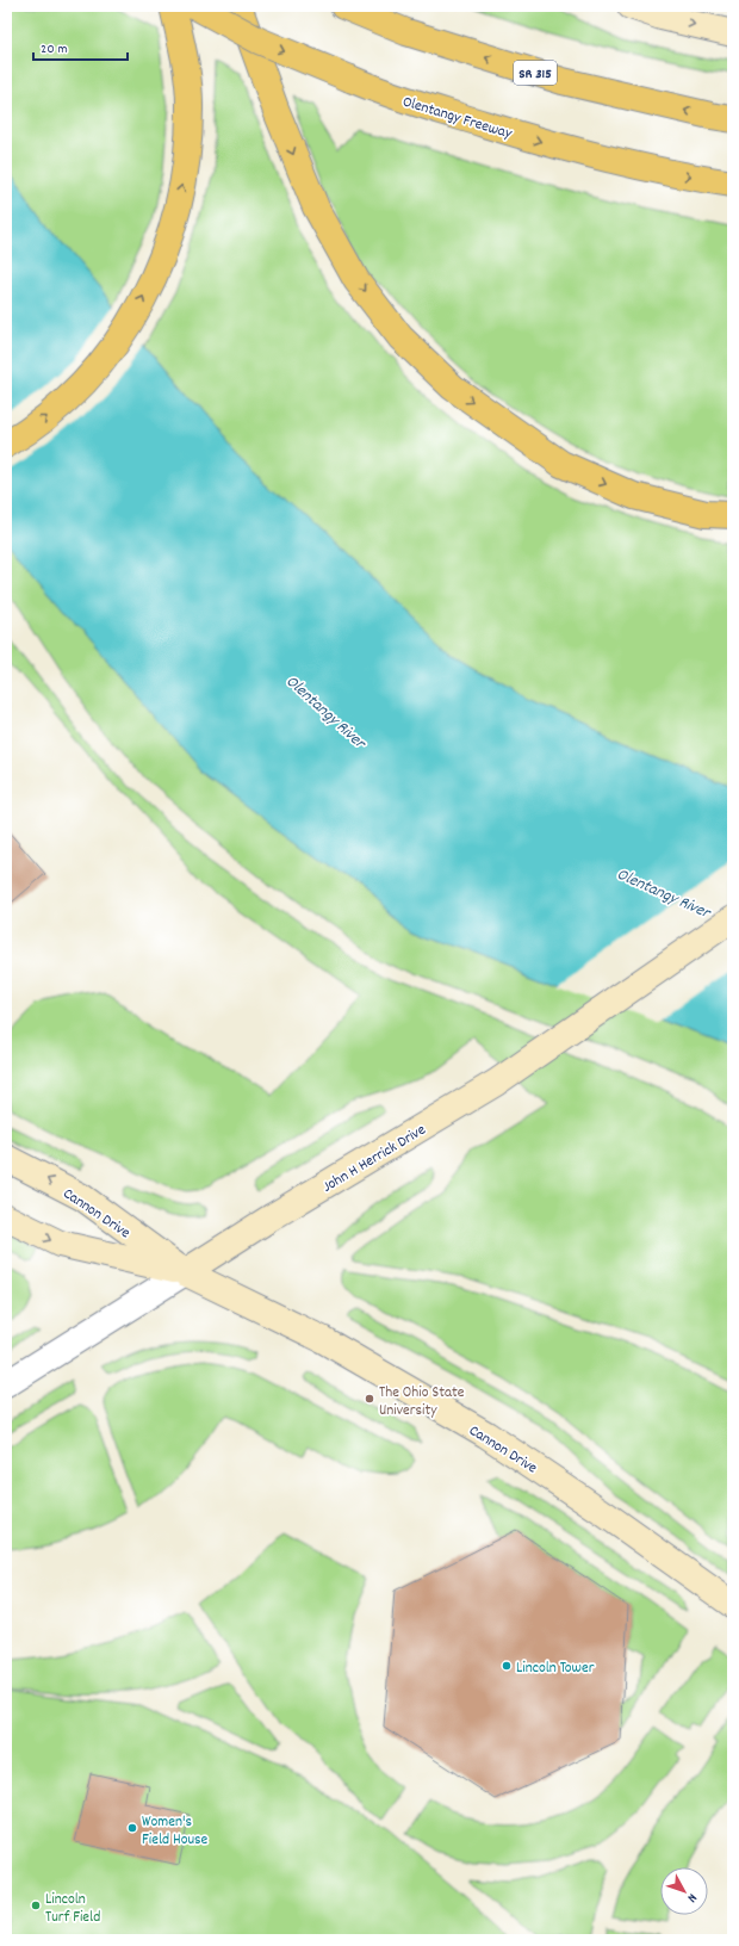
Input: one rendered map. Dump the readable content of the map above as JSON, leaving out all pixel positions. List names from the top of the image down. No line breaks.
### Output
{"streets":{"highway":["SR 315","Olentangy Freeway"],"street":["John H Herrick Drive","Cannon Drive"]},"crossings":[["John H Herrick Drive","Cannon Drive"]],"water":["Olentangy River"],"places":["The Ohio State University","Lincoln Tower","Women's Field House","Lincoln Turf Field"],"scale_bar":"20 m","north":"bottom right"}
